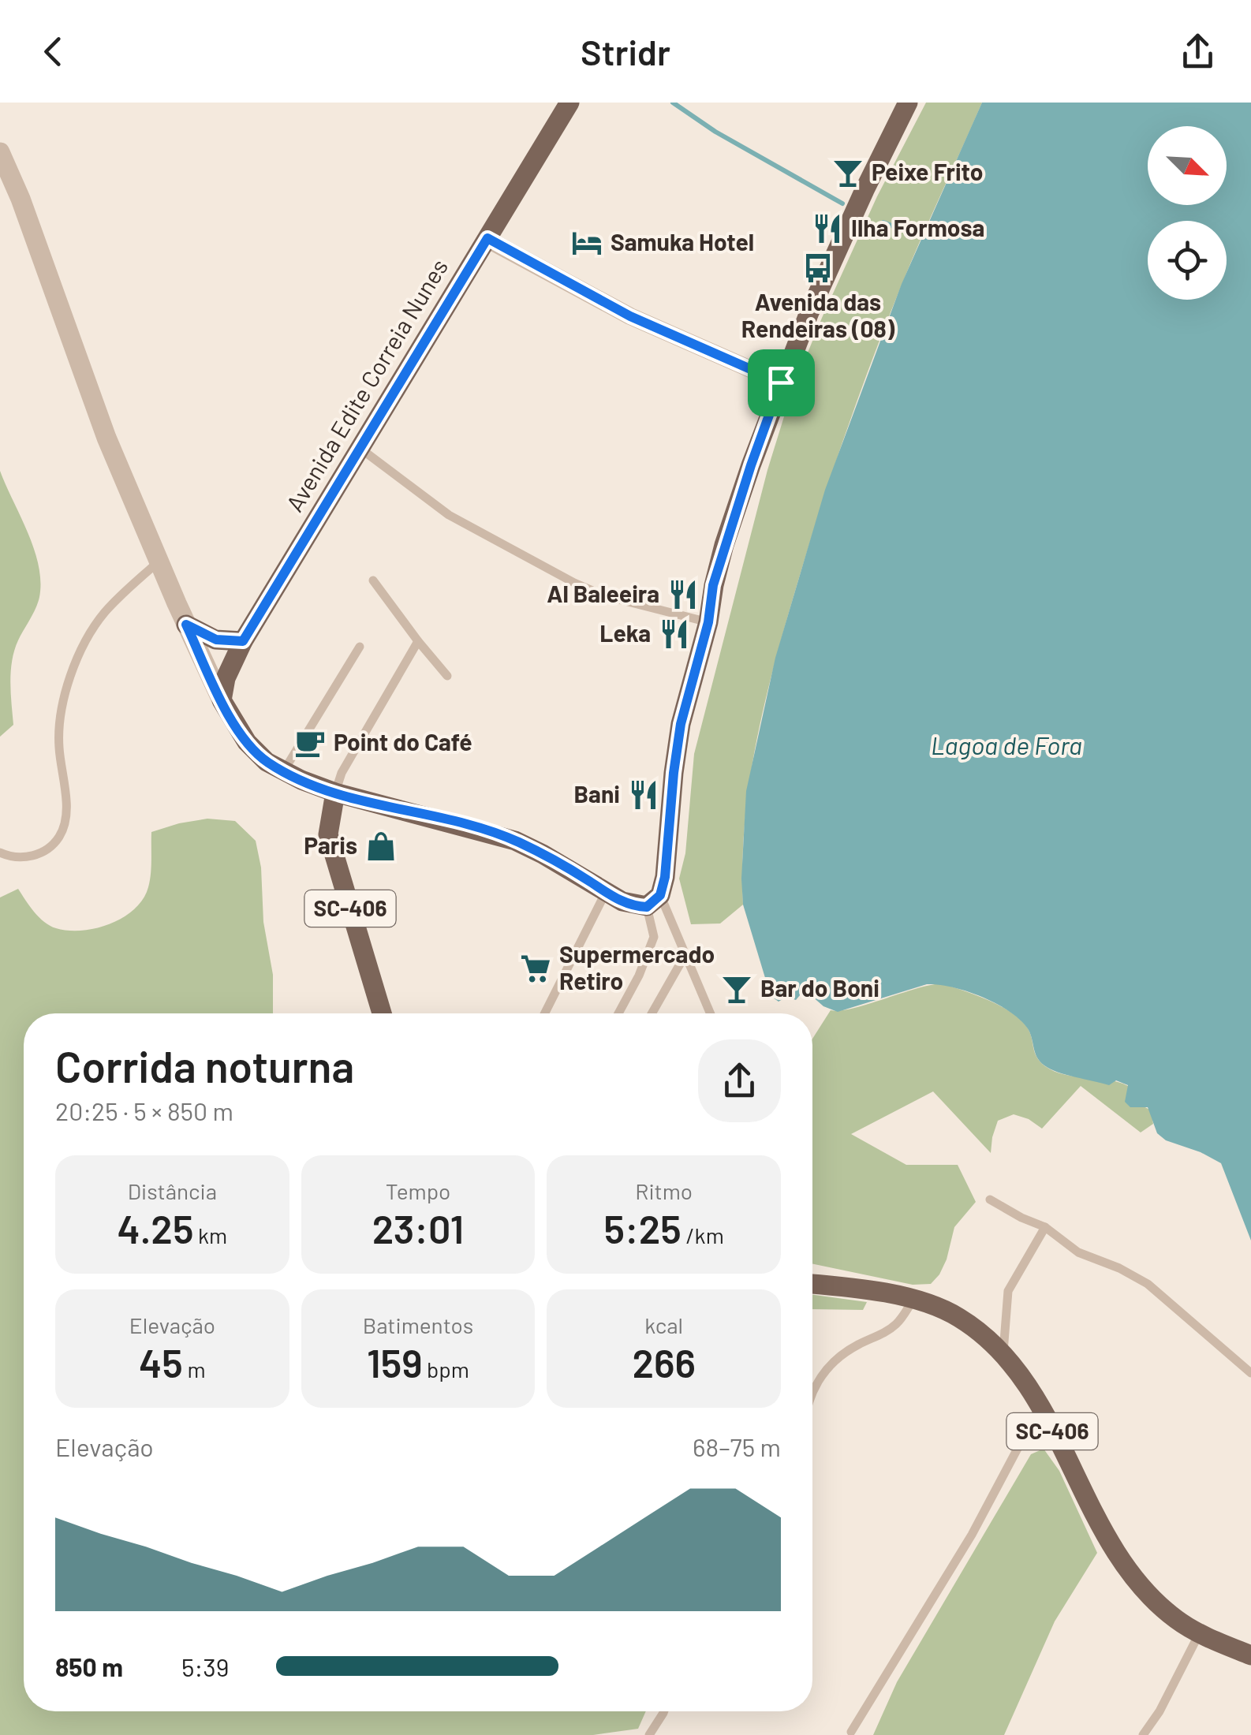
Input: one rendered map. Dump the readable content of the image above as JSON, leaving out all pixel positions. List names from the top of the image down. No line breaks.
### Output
{"streets":{"main road":["Avenida Edite Correia Nunes","SC-406"]},"water":["Lagoa de Fora"],"places":{"bar":["Peixe Frito","Bar do Boni"],"restaurant":["Ilha Formosa","Al Baleeira","Leka","Bani"],"hotel":["Samuka Hotel"],"bus stop":["Avenida das Rendeiras (08)"],"cafe":["Point do Café"],"shop":["Paris"],"supermarket":["Supermercado Retiro"]},"north":"bottom right","page":{"header":"Stridr","heading":["Corrida noturna","20:25 · 5 × 850 m"],"stats":[["Distância","4.25 km"],["Tempo","23:01"],["Ritmo","5:25 /km"],["Elevação","45 m"],["Batimentos","159 bpm"],["kcal","266"]],"chart":["Elevação","68–75 m"],"list":[{"name":"850 m","note":"5:39"}]}}
